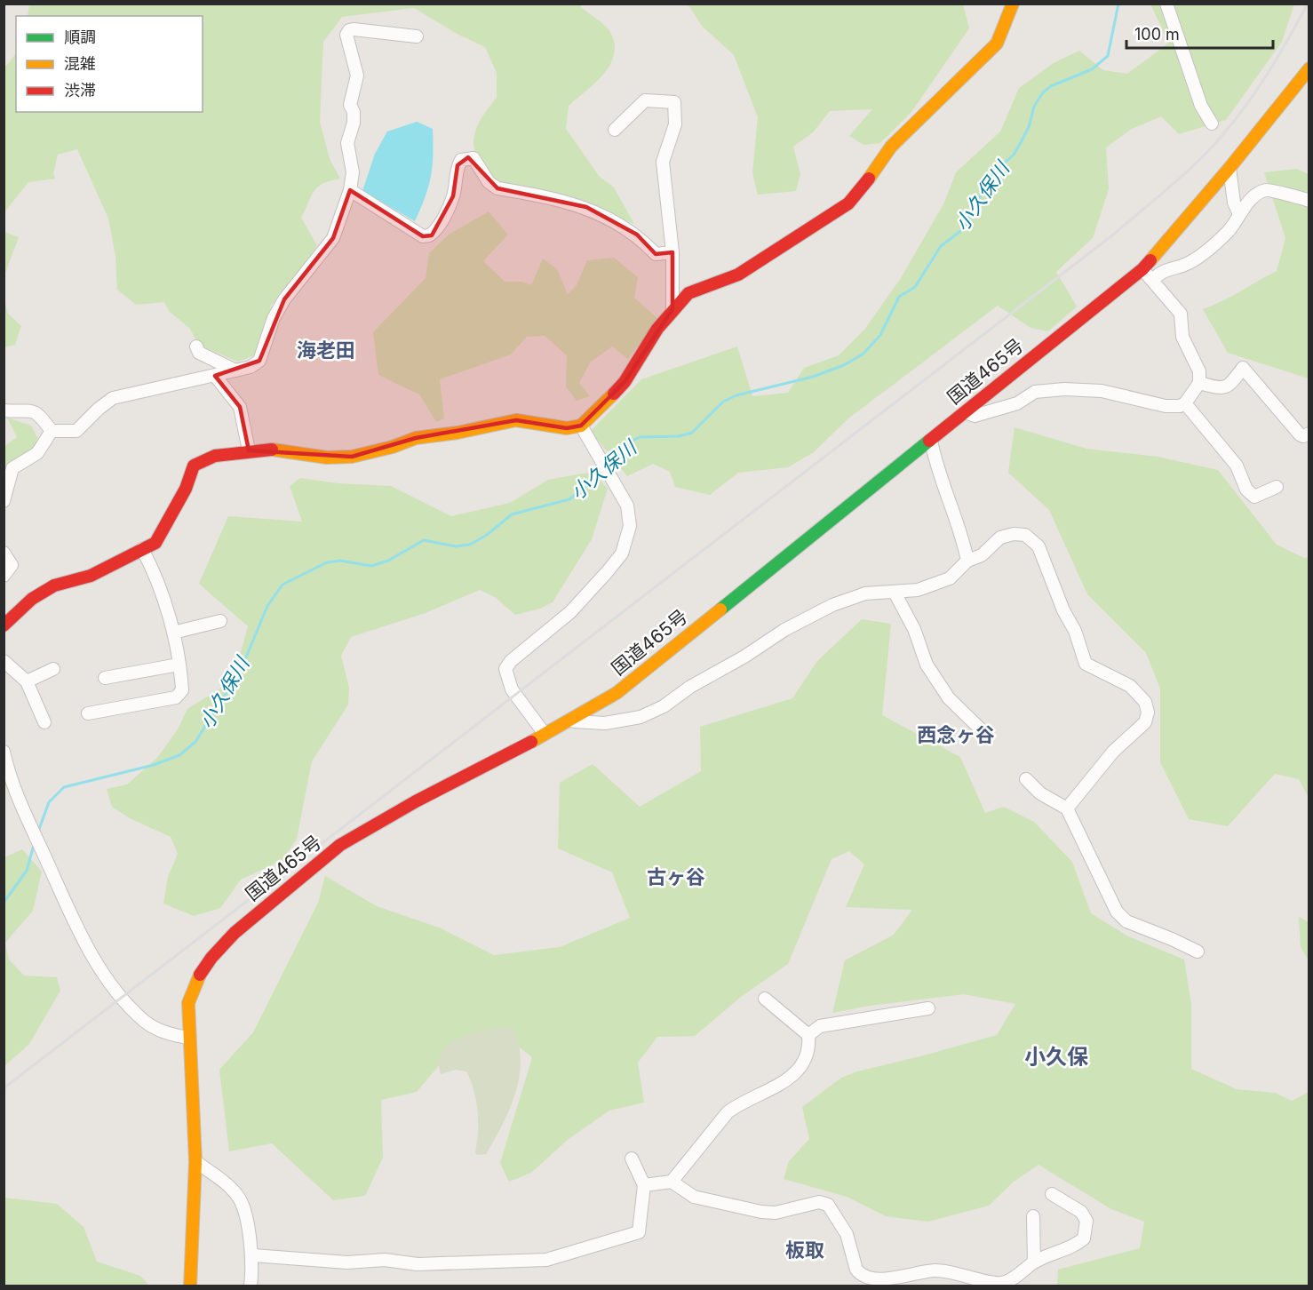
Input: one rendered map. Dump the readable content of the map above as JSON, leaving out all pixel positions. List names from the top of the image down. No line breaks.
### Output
{"streets":{"main road":["国道465号"]},"districts":["海老田","西念ヶ谷","古ヶ谷","小久保","板取"],"water":["小久保川"],"legend":["順調","混雑","渋滞"],"scale_bar":"100 m"}
